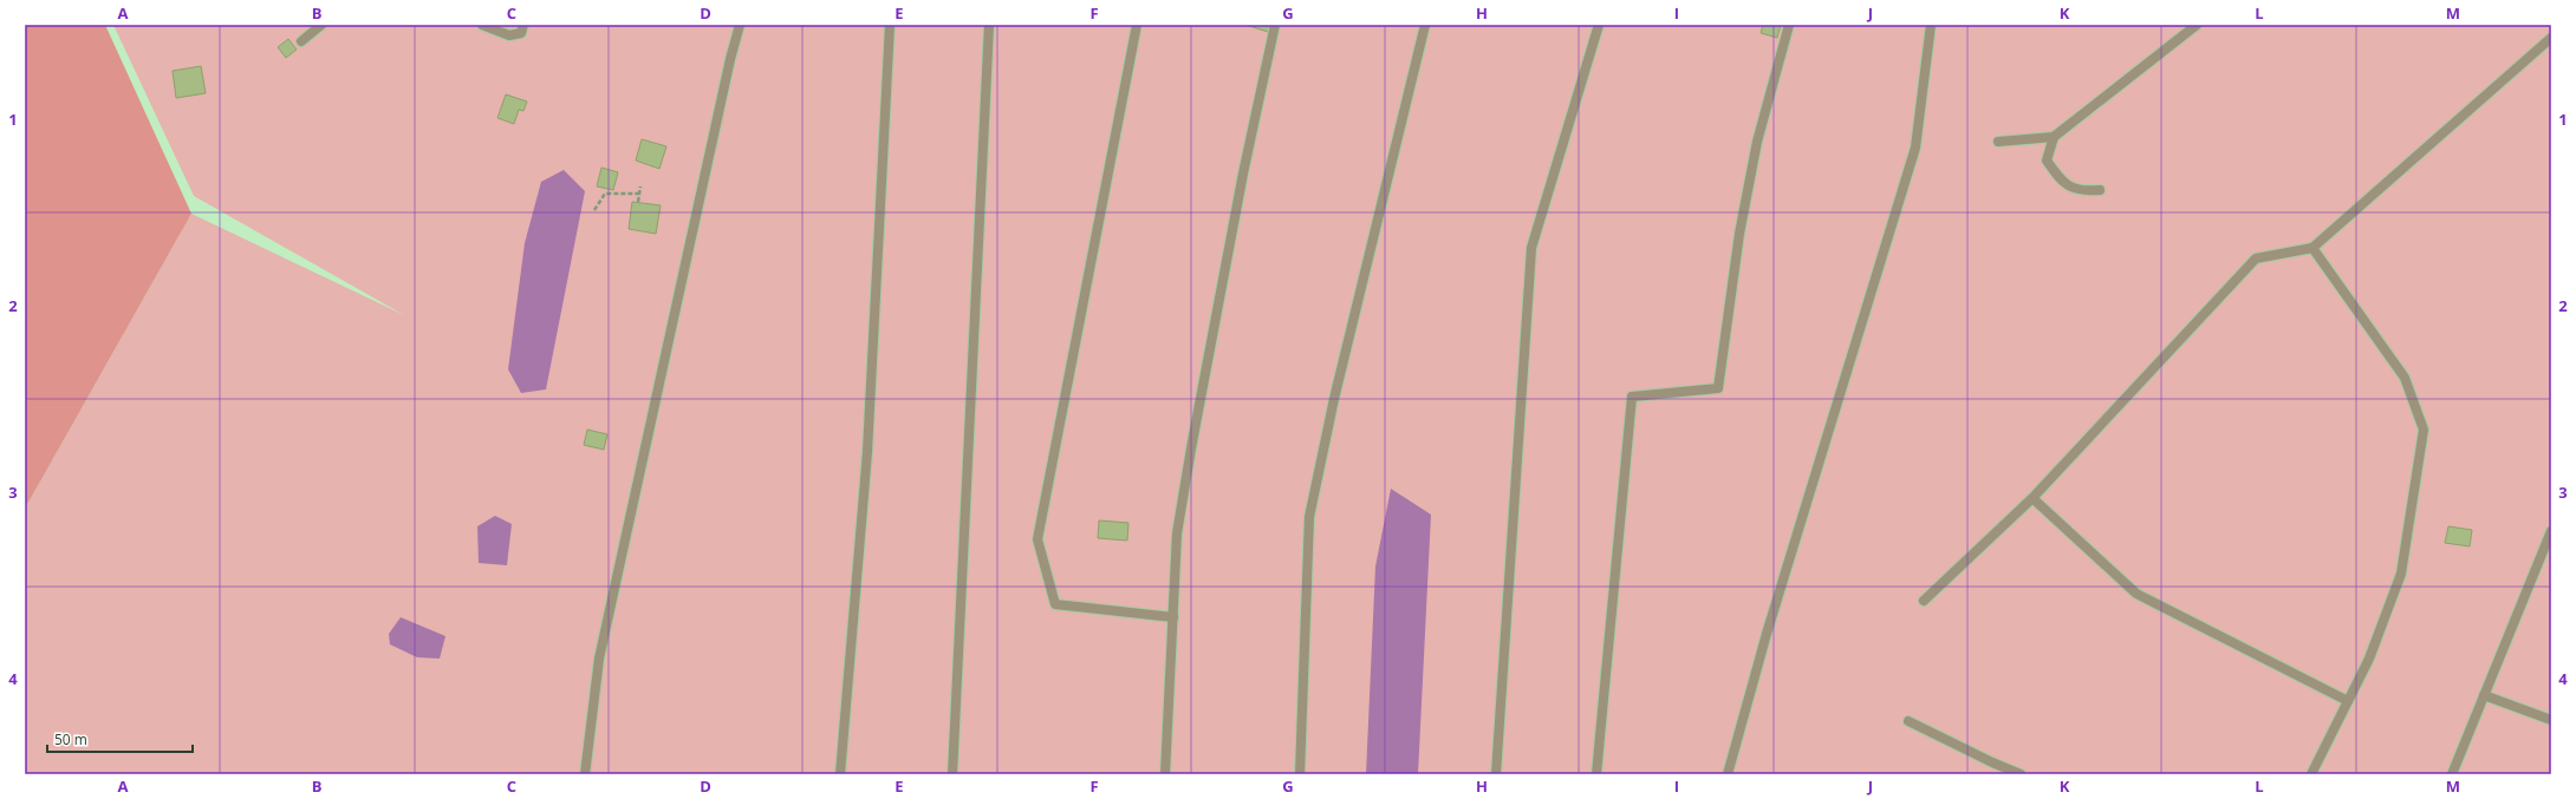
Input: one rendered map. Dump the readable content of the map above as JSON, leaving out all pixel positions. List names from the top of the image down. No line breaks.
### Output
{"scale_bar":"50 m","grid":{"columns":["A","B","C","D","E","F","G","H","I","J","K","L","M"],"rows":["1","2","3","4"]}}
